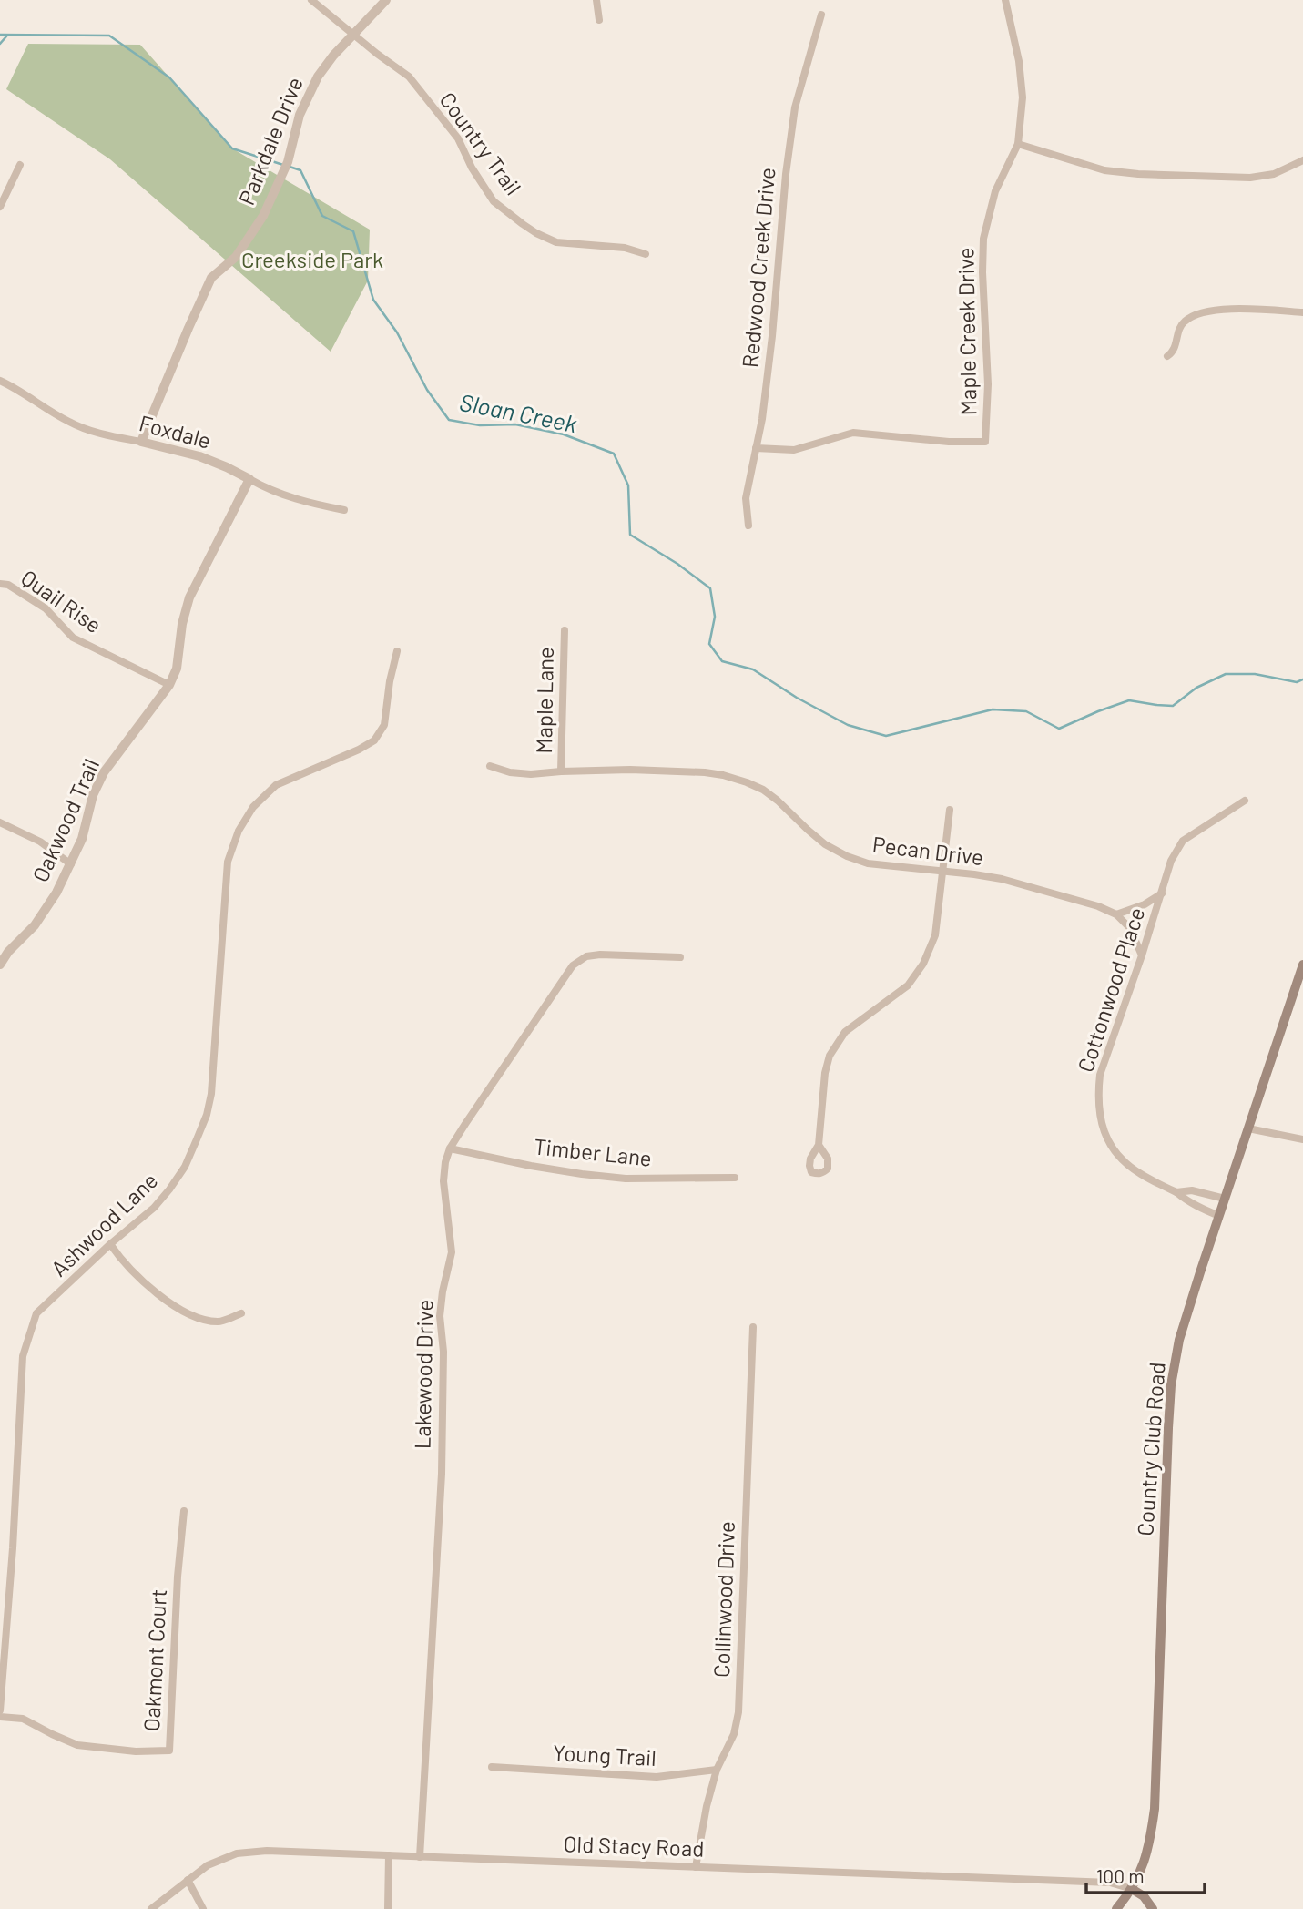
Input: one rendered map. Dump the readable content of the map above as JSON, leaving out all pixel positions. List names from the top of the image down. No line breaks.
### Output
{"streets":{"main road":["Country Club Road"],"street":["Parkdale Drive","Country Trail","Redwood Creek Drive","Maple Creek Drive","Foxdale","Quail Rise","Maple Lane","Oakwood Trail","Pecan Drive","Cottonwood Place","Timber Lane","Ashwood Lane","Lakewood Drive","Collinwood Drive","Oakmont Court","Young Trail","Old Stacy Road"]},"crossings":[["Parkdale Drive","Country Trail"],["Parkdale Drive","Foxdale"],["Redwood Creek Drive","Maple Creek Drive"],["Foxdale","Oakwood Trail"],["Quail Rise","Oakwood Trail"],["Maple Lane","Pecan Drive"],["Cottonwood Place","Country Club Road"],["Timber Lane","Lakewood Drive"],["Lakewood Drive","Old Stacy Road"],["Country Club Road","Old Stacy Road"],["Collinwood Drive","Young Trail"],["Collinwood Drive","Old Stacy Road"]],"water":["Sloan Creek"],"parks":["Creekside Park"],"scale_bar":"100 m"}
